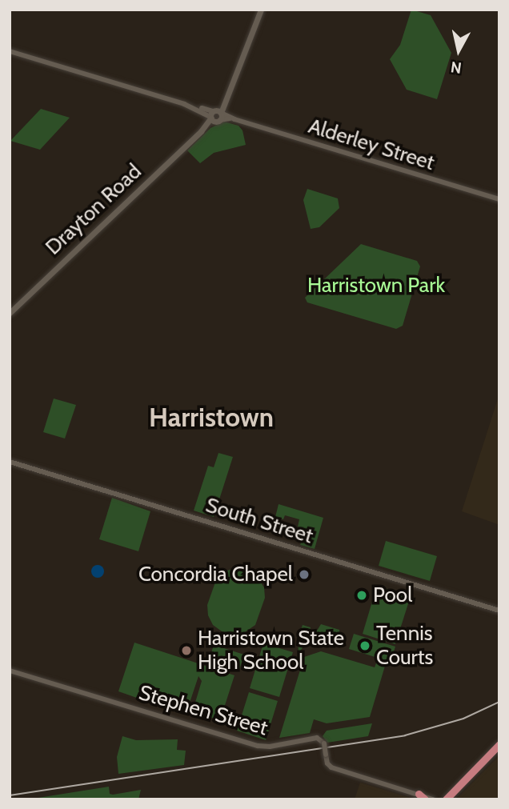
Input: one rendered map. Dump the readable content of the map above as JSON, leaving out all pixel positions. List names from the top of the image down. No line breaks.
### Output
{"streets":{"main road":["Drayton Road"],"street":["Alderley Street","South Street","Stephen Street"]},"crossings":[["Alderley Street","Drayton Road"]],"districts":["Harristown"],"parks":["Harristown Park"],"places":["Concordia Chapel","Pool","Tennis Courts","Harristown State High School"],"north":"bottom"}
